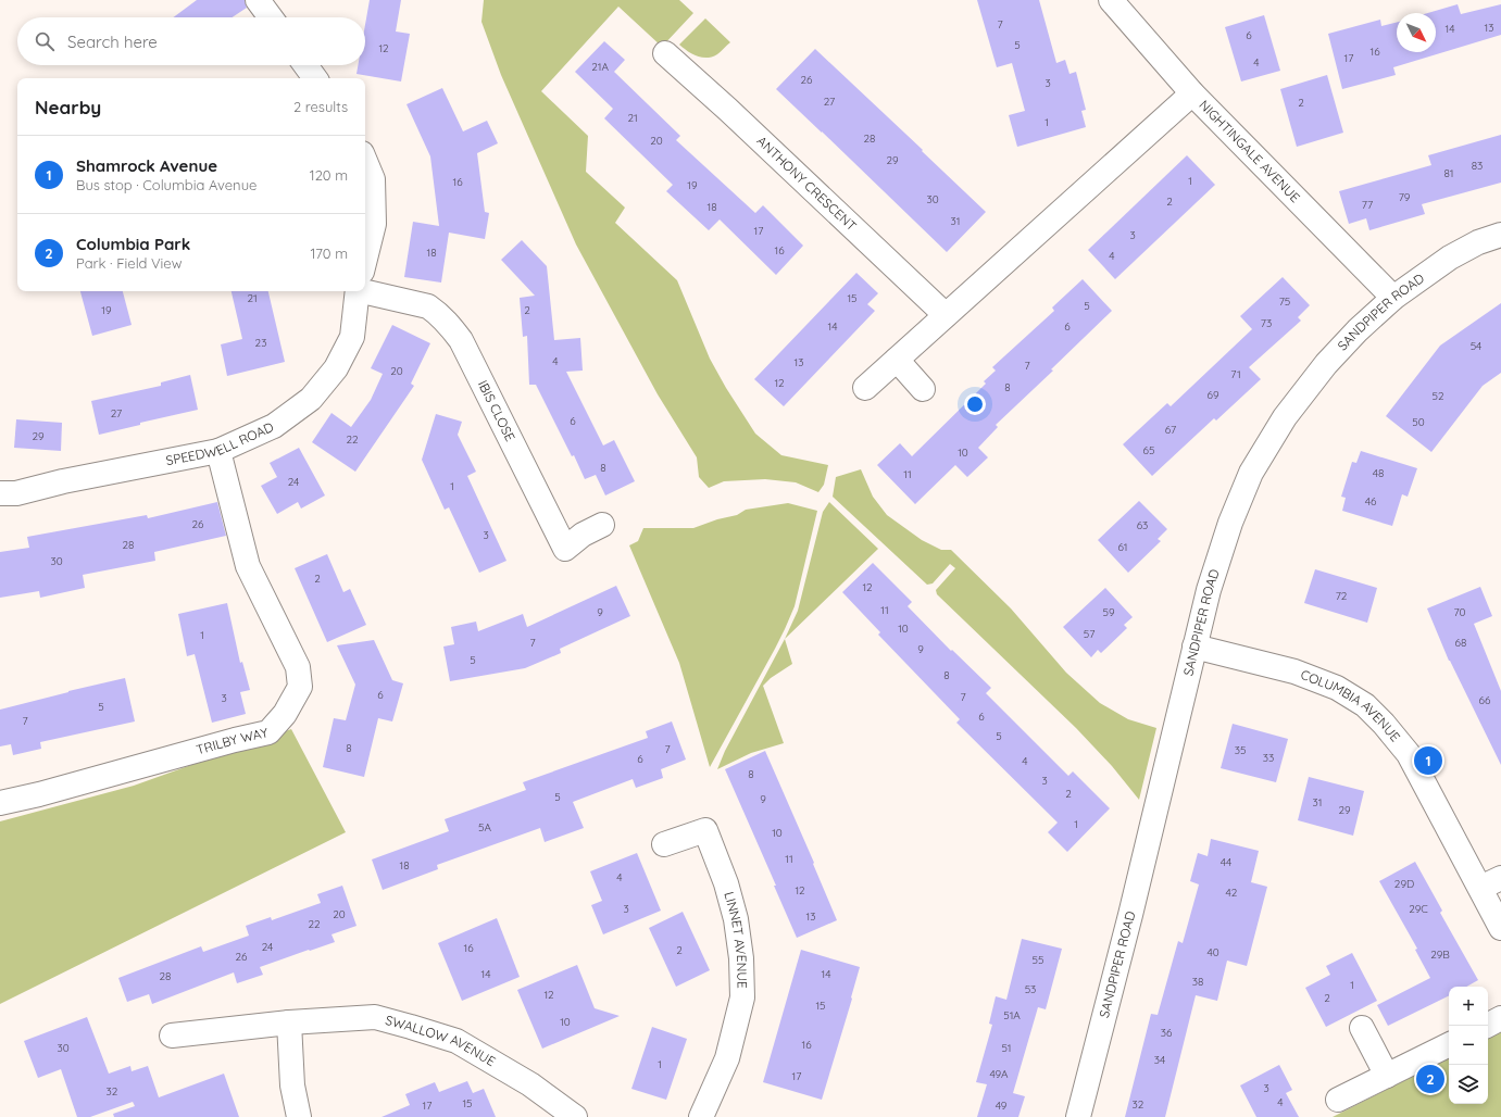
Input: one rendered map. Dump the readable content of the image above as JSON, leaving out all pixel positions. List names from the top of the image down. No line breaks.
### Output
{"streets":{"street":["NIGHTINGALE AVENUE","ANTHONY CRESCENT","SANDPIPER ROAD","IBIS CLOSE","SPEEDWELL ROAD","COLUMBIA AVENUE","TRILBY WAY","LINNET AVENUE","SWALLOW AVENUE"]},"crossings":[["NIGHTINGALE AVENUE","SANDPIPER ROAD"],["SANDPIPER ROAD","COLUMBIA AVENUE"],["SPEEDWELL ROAD","TRILBY WAY"]],"house_numbers":["7","13","14","6","5","12","16","17","4","21A","26","3","27","2","21","1","28","20","29","83","81","1","16","19","79","30","2","77","18","31","17","3","16","18","4","21","15","75","5","19","2","73","14","6","23","54","4","13","7","20","71","12","8","69","52","27","6","50","67","29","22","65","10","8","48","11","24","1","46","26","63","3","28","61","30","2","12","72","11","9","59","70","10","57","1","7","68","9","5","8","6","7","3","66","5","6","7","5","8","7","35","33","6","4","8","3","2","5","9","31","29","1","5A","10","11","44","18","4","29D","12","42","3","29C","20","13","22","24","16","2","40","29B","26","55","14","14","28","38","1","53","12","2","15","51A","10","36","16","30","51","34","1","49A","17","3","32","4","15","32","17","49"],"north":"bottom right","page":{"search":"Search here","heading":["Nearby","2 results"],"list":[{"mark":"1","name":"Shamrock Avenue","note":"Bus stop · Columbia Avenue","value":"120 m"},{"mark":"2","name":"Columbia Park","note":"Park · Field View","value":"170 m"}],"pins":["1","2"],"map_buttons":["+","−"]}}
